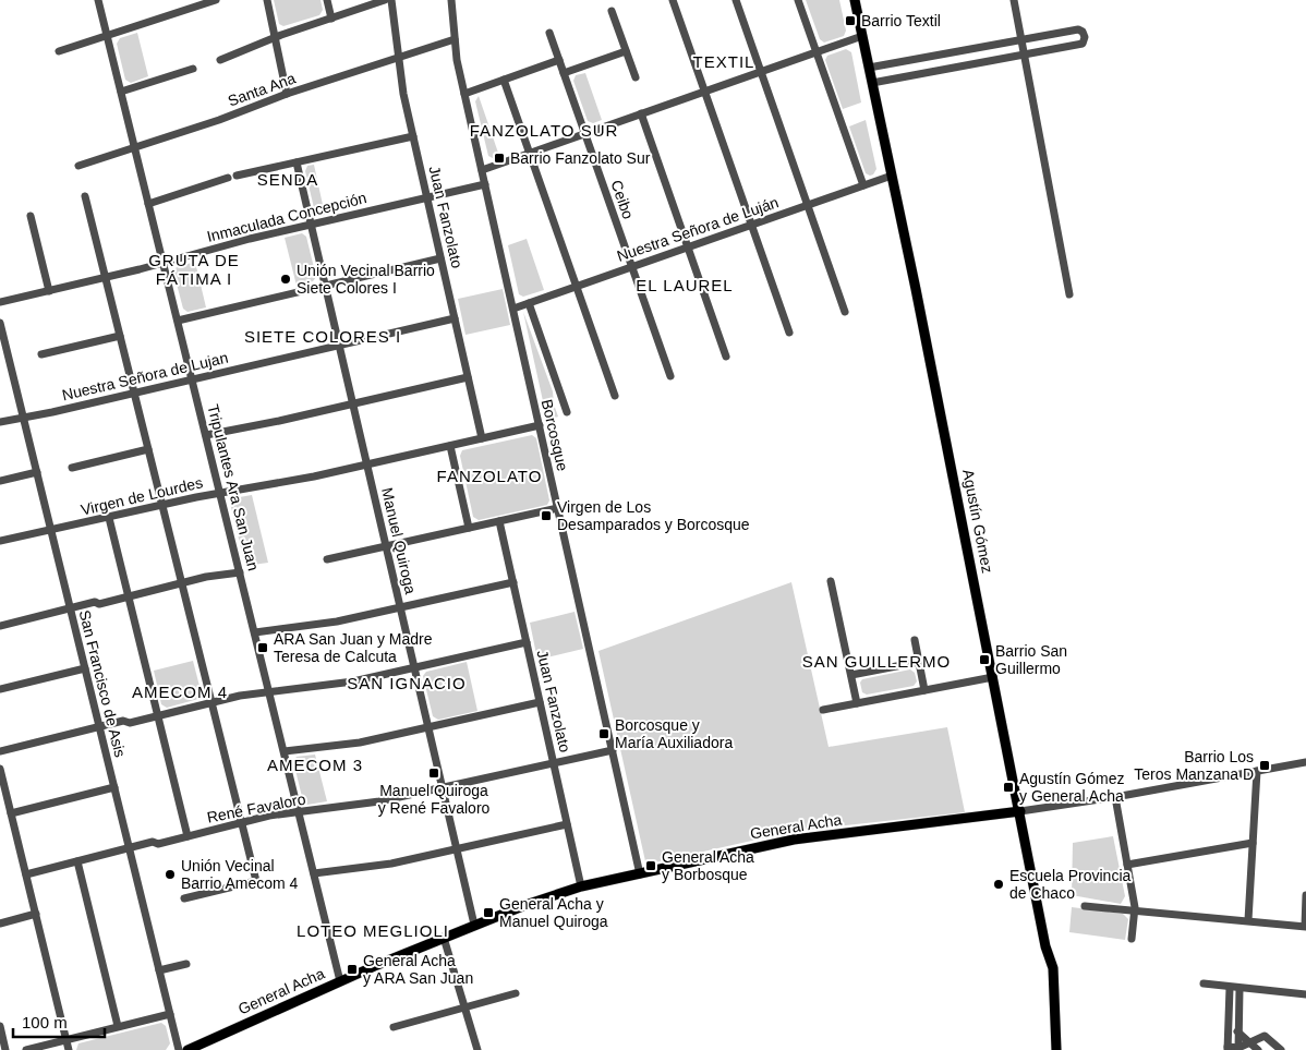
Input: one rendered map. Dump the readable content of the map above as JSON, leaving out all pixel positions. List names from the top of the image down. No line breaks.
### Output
{"streets":{"main road":["Agustín Gómez","General Acha"],"street":["Santa Ana","Ceibo","Inmaculada Concepción","Juan Fanzolato","Nuestra Señora de Luján","Nuestra Señora de Lujan","Borcosque","Tripulantes Ara San Juan","Virgen de Lourdes","Manuel Quiroga","San Francisco de Asis","René Favaloro"]},"crossings":[["Santa Ana","Juan Fanzolato"],["Santa Ana","Borcosque"],["Santa Ana","Tripulantes Ara San Juan"],["Ceibo","Nuestra Señora de Luján"],["Inmaculada Concepción","Juan Fanzolato"],["Inmaculada Concepción","Borcosque"],["Inmaculada Concepción","Tripulantes Ara San Juan"],["Inmaculada Concepción","Manuel Quiroga"],["Juan Fanzolato","Nuestra Señora de Lujan"],["Juan Fanzolato","Virgen de Lourdes"],["Juan Fanzolato","René Favaloro"],["Juan Fanzolato","General Acha"],["Nuestra Señora de Luján","Borcosque"],["Nuestra Señora de Luján","Agustín Gómez"],["Nuestra Señora de Lujan","Tripulantes Ara San Juan"],["Nuestra Señora de Lujan","Manuel Quiroga"],["Nuestra Señora de Lujan","San Francisco de Asis"],["Borcosque","Virgen de Lourdes"],["Borcosque","René Favaloro"],["Borcosque","General Acha"],["Tripulantes Ara San Juan","Virgen de Lourdes"],["Tripulantes Ara San Juan","René Favaloro"],["Tripulantes Ara San Juan","General Acha"],["Virgen de Lourdes","Manuel Quiroga"],["Virgen de Lourdes","San Francisco de Asis"],["Agustín Gómez","General Acha"],["Manuel Quiroga","René Favaloro"],["Manuel Quiroga","General Acha"],["San Francisco de Asis","René Favaloro"]],"districts":["TEXTIL","FANZOLATO SUR","SENDA","GRUTA DE FÁTIMA I","EL LAUREL","SIETE COLORES I","FANZOLATO","SAN GUILLERMO","SAN IGNACIO","AMECOM 4","AMECOM 3","LOTEO MEGLIOLI"],"places":{"transit":["Barrio Textil","Barrio Fanzolato Sur","Virgen de Los Desamparados y Borcosque","ARA San Juan y Madre Teresa de Calcuta","Barrio San Guillermo","Borcosque y María Auxiliadora","Barrio Los Teros Manzana D","Manuel Quiroga y René Favaloro","Agustín Gómez y General Acha","General Acha y Borbosque","General Acha y Manuel Quiroga","General Acha y ARA San Juan"],"other":["Unión Vecinal Barrio Siete Colores I","Unión Vecinal Barrio Amecom 4","Escuela Provincia de Chaco"]},"scale_bar":"100 m"}
